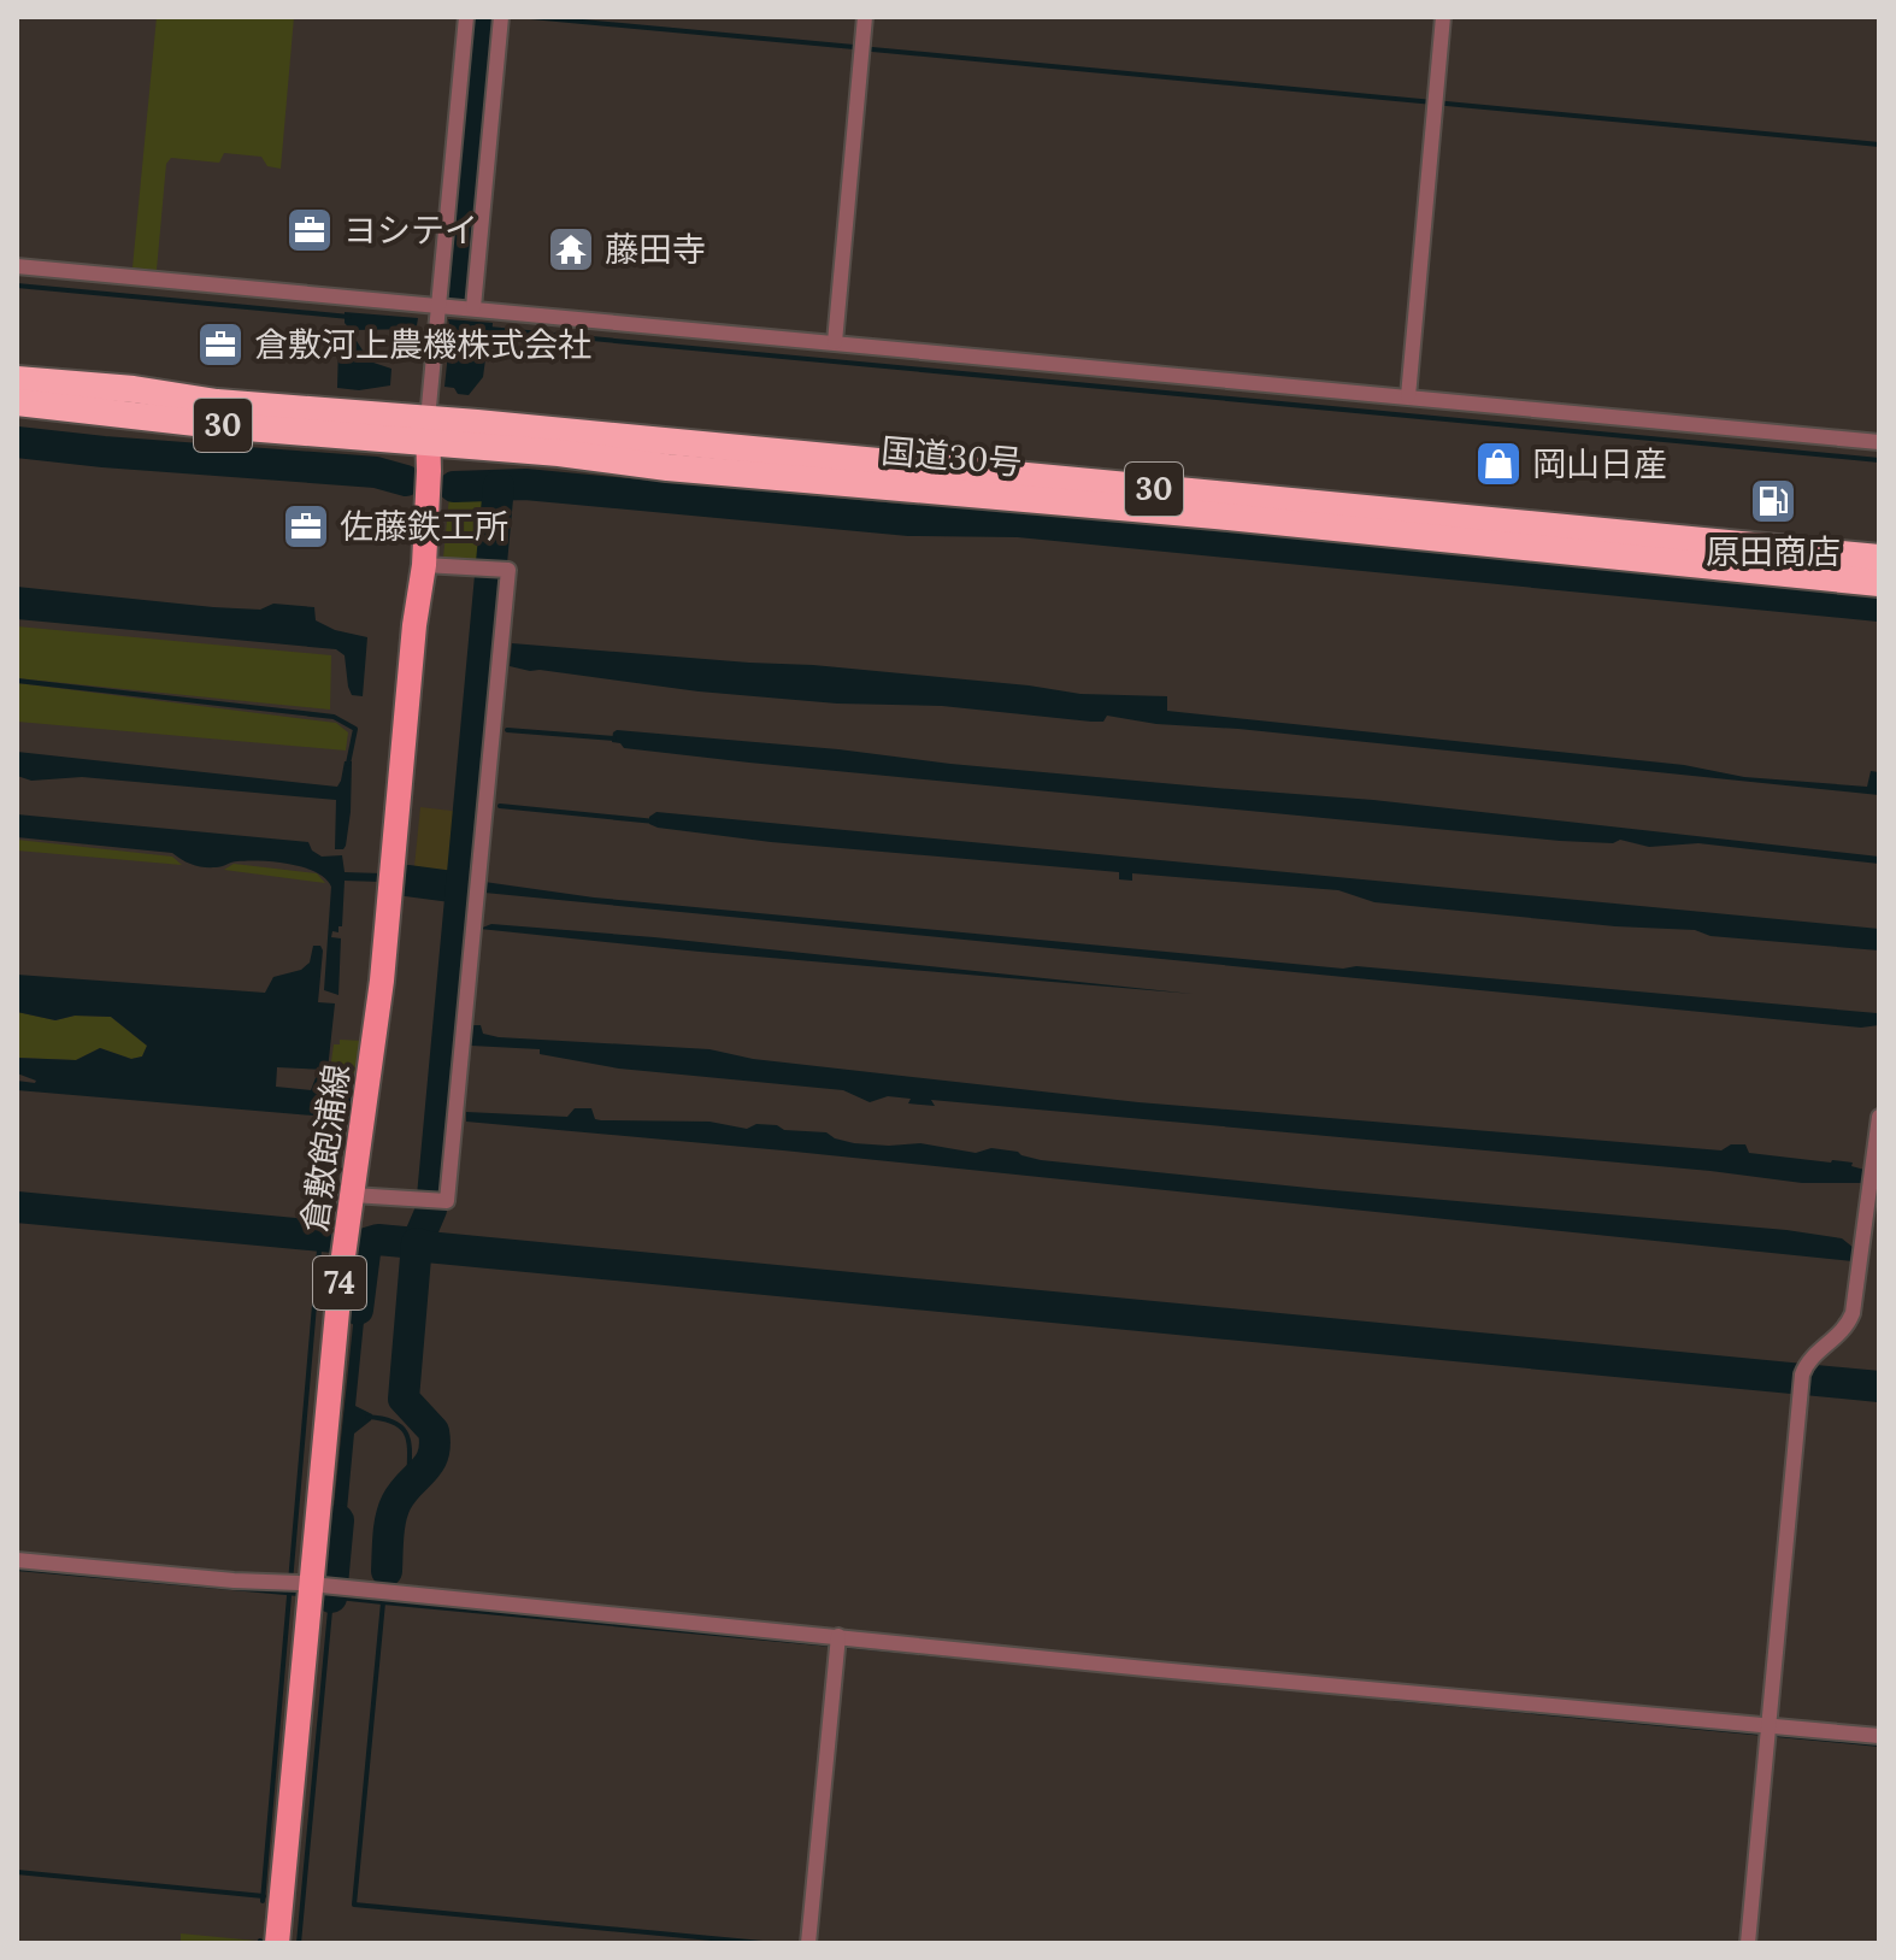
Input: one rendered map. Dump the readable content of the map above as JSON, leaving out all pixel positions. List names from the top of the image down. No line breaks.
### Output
{"streets":{"highway":["30","国道30号"],"main road":["倉敷飽浦線","74"]},"crossings":[["国道30号","倉敷飽浦線"]],"places":{"office":["ヨシテイ","倉敷河上農機株式会社","佐藤鉄工所"],"temple":["藤田寺"],"shop":["岡山日産"],"fuel station":["原田商店"]}}
